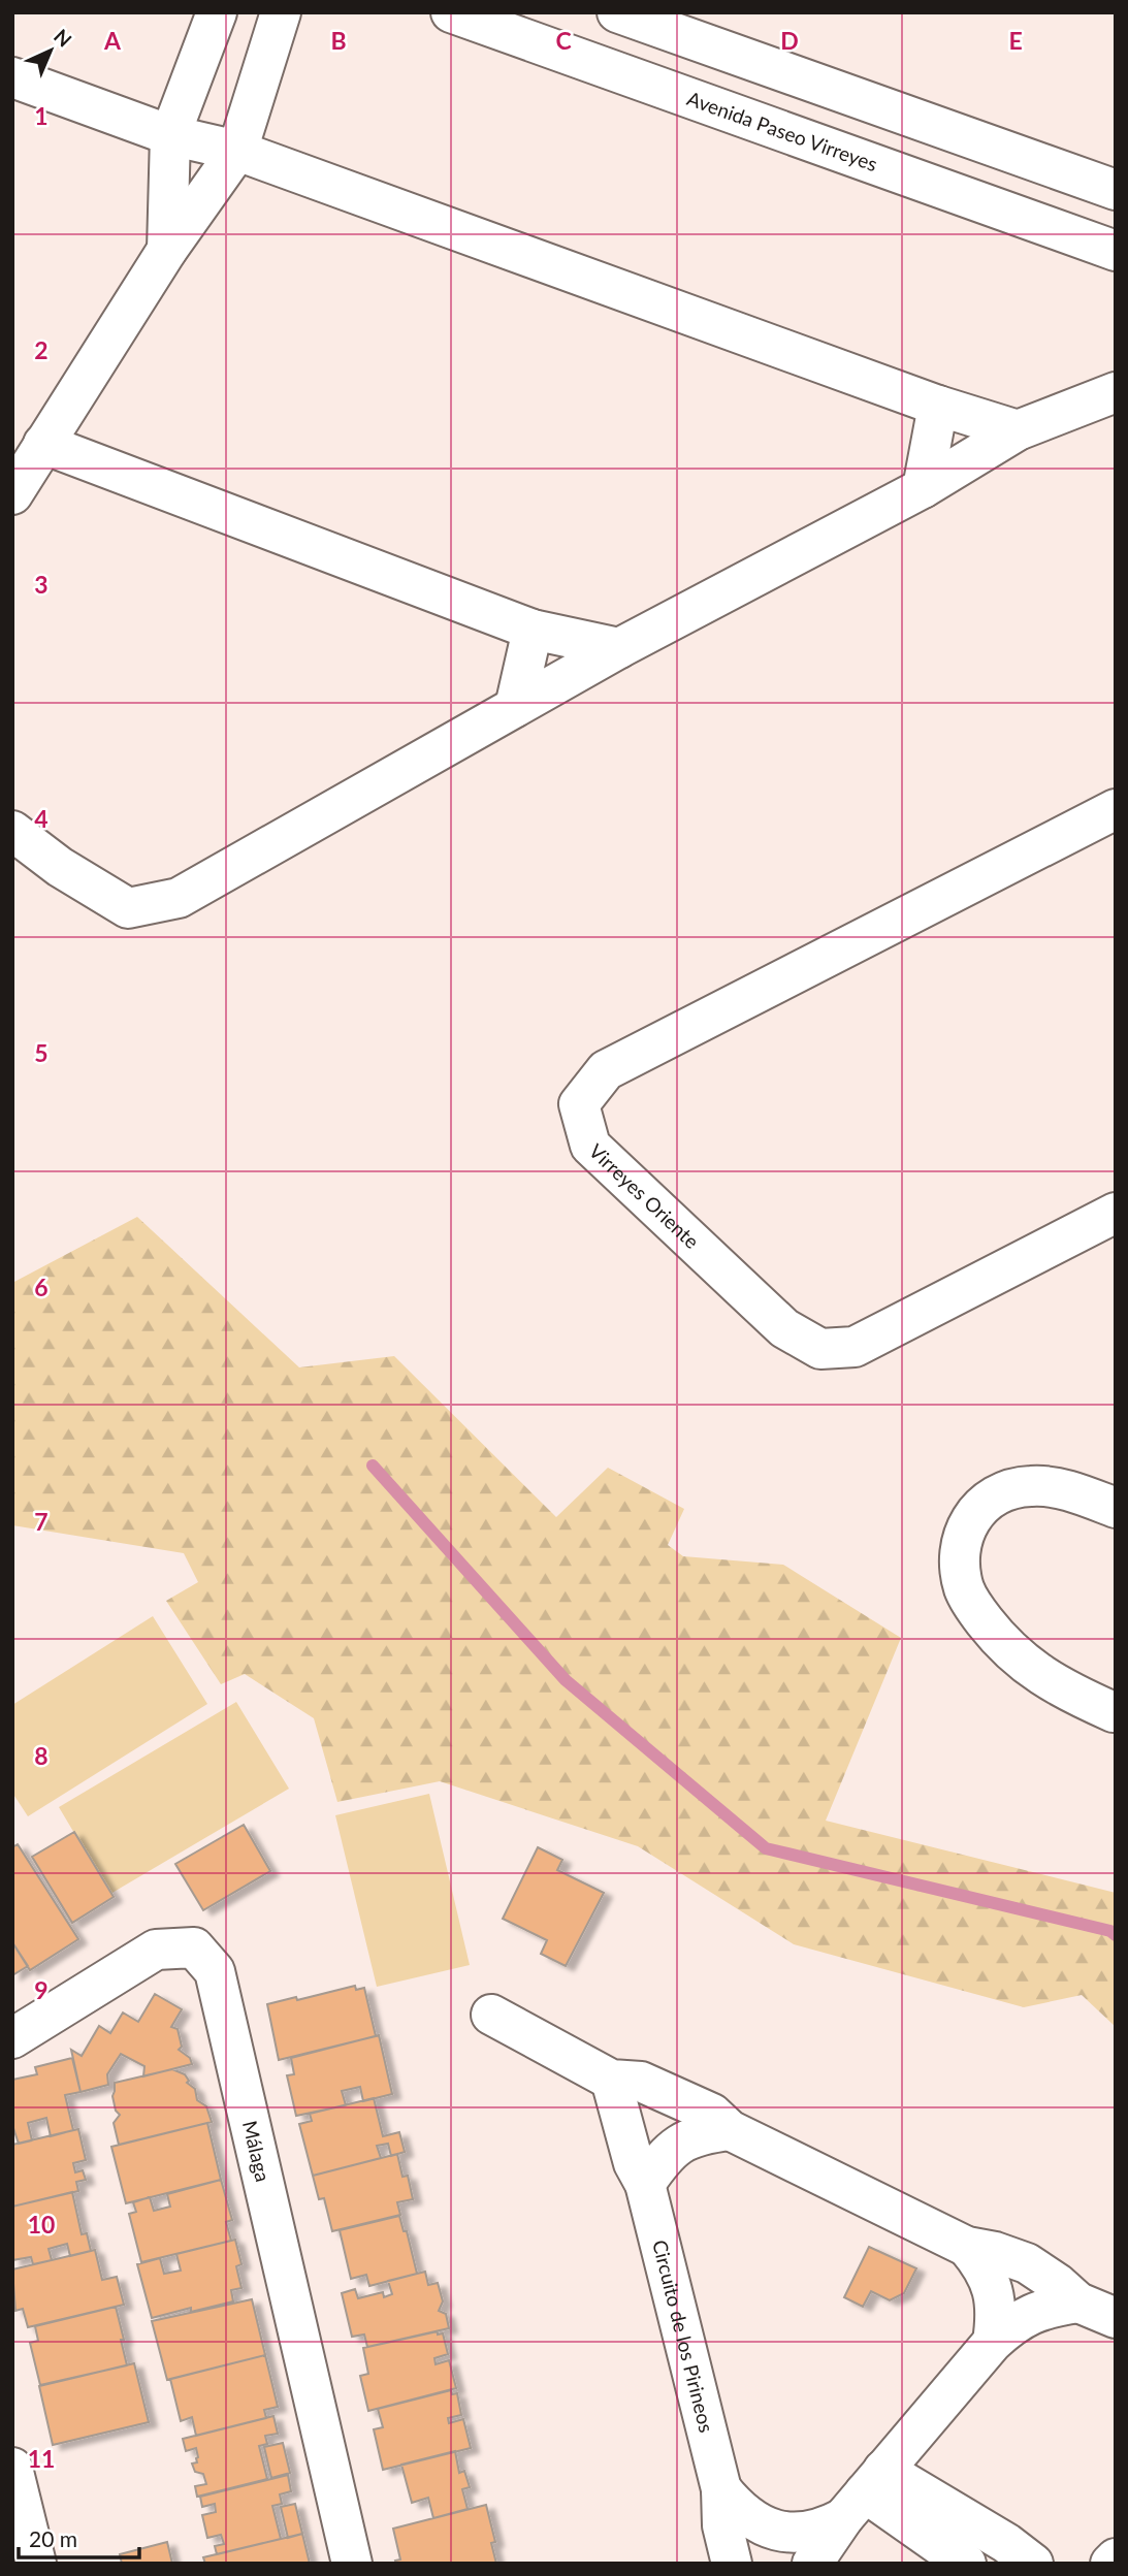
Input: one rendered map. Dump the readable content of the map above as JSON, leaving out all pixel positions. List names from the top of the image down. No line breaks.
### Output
{"streets":{"street":["Avenida Paseo Virreyes","Virreyes Oriente","Málaga","Circuito de los Pirineos"]},"scale_bar":"20 m","north":"top right","grid":{"columns":["A","B","C","D","E"],"rows":["1","2","3","4","5","6","7","8","9","10","11"]}}
